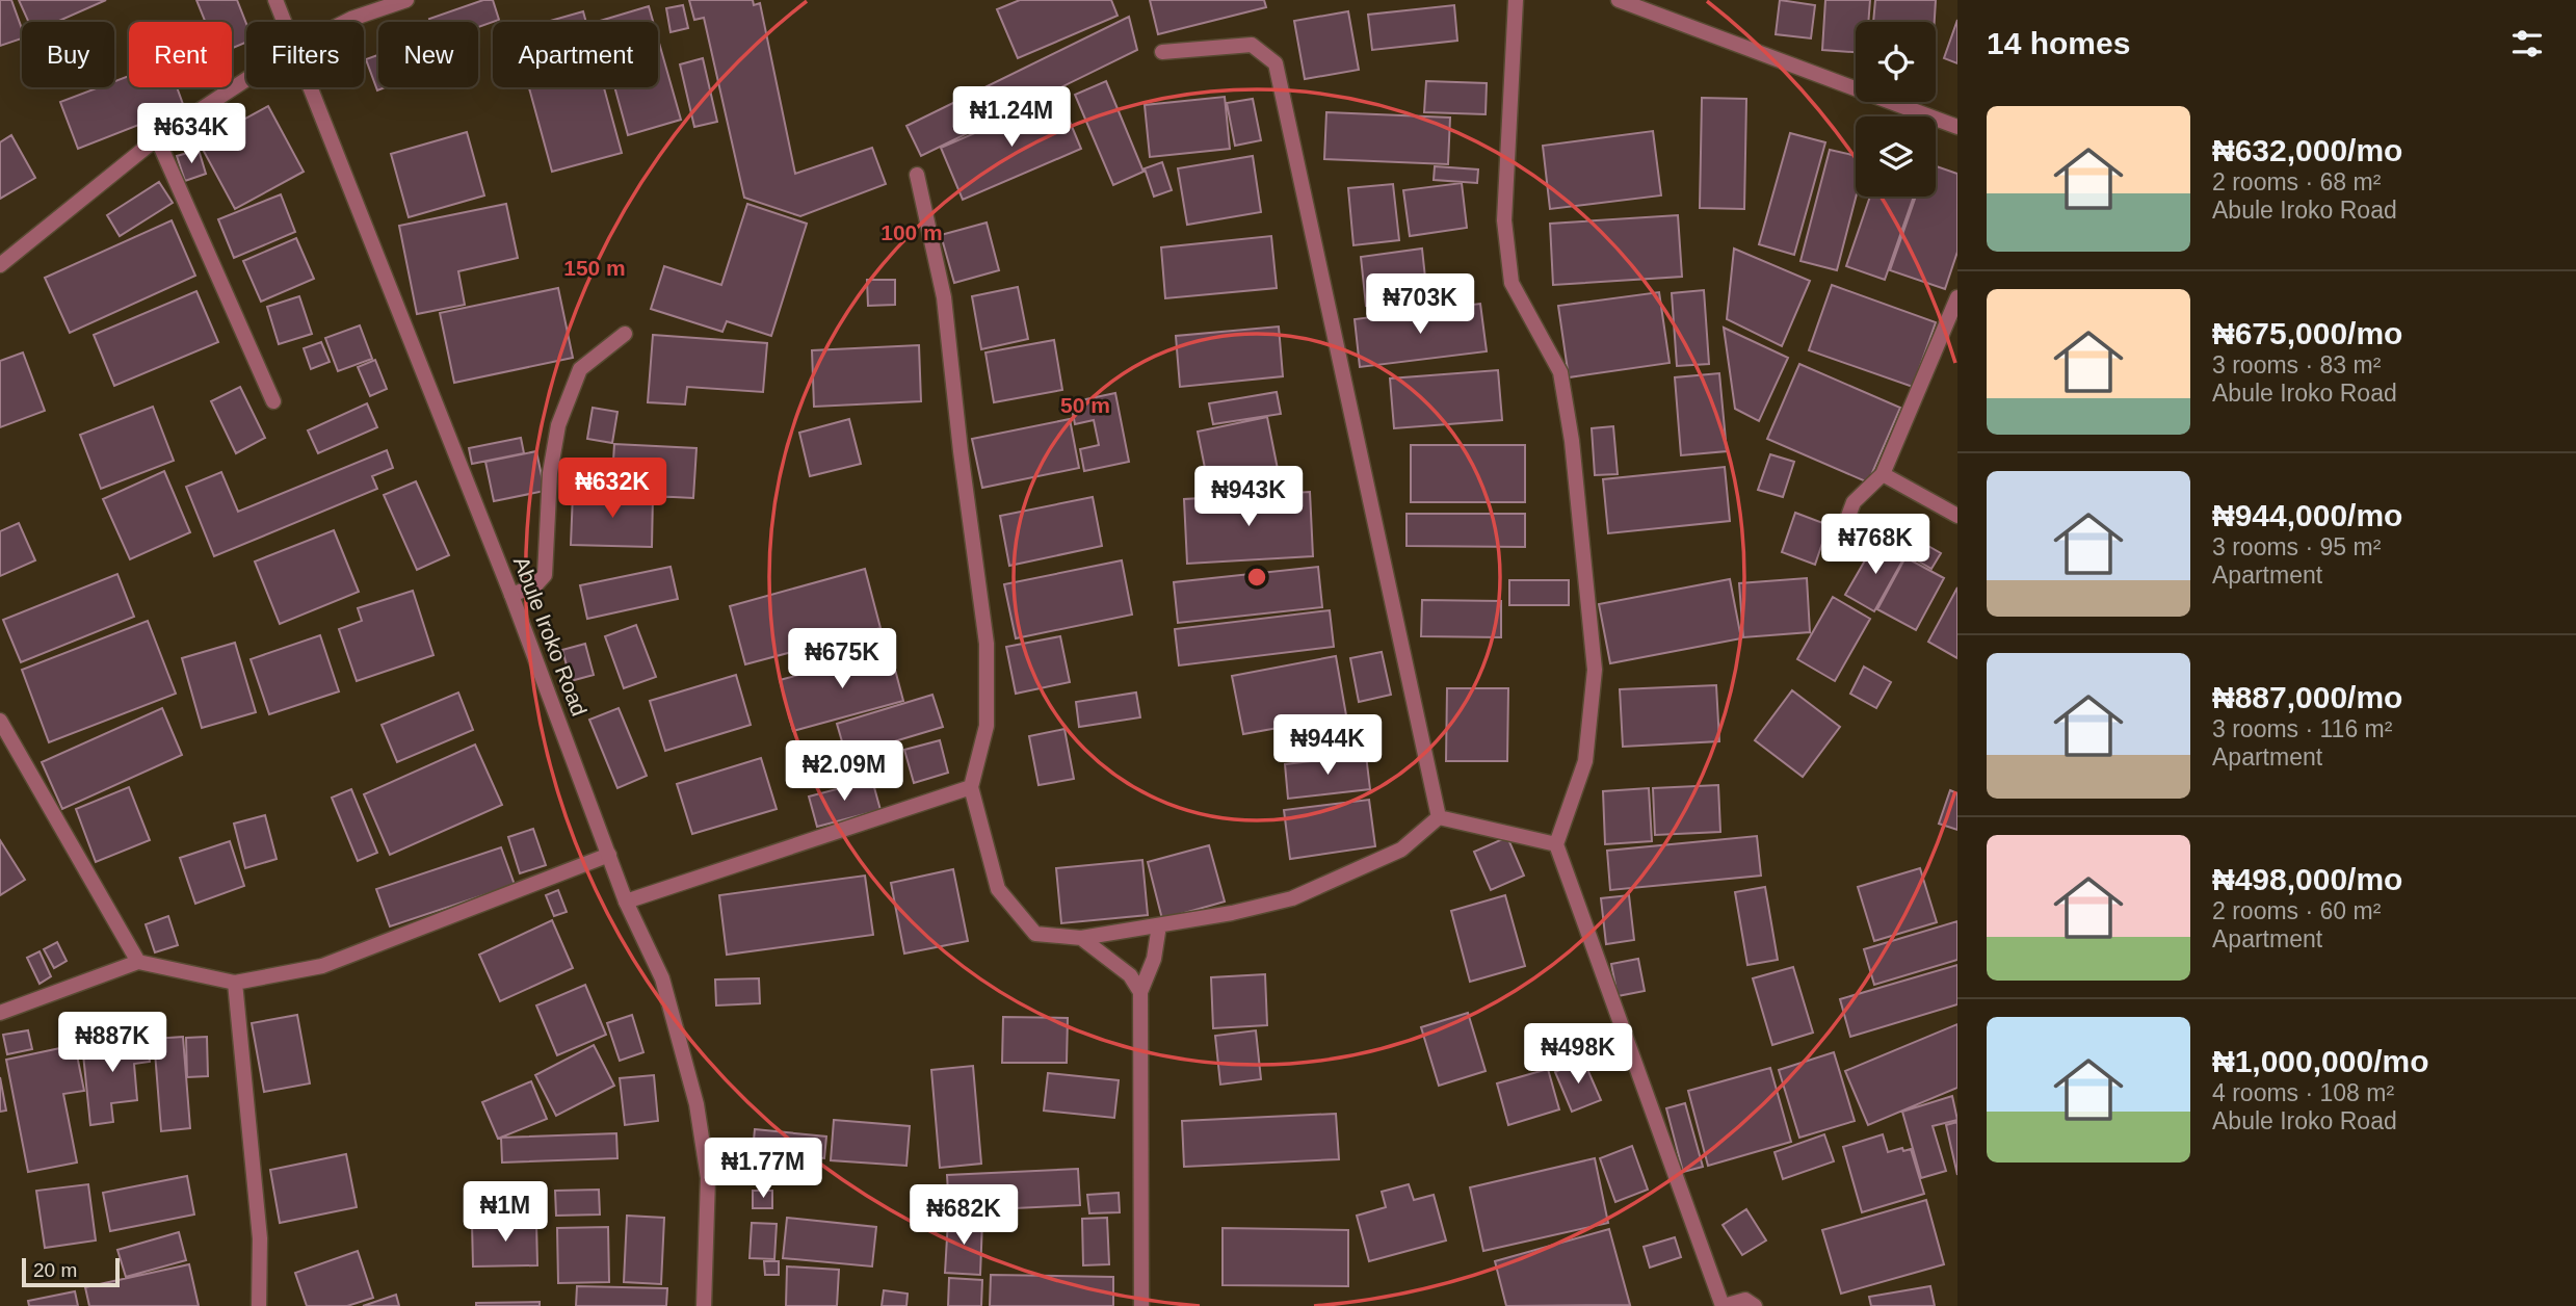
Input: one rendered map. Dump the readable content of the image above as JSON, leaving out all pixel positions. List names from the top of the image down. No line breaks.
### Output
{"streets":{"street":["Abule Iroko Road"]},"scale_bar":"20 m","page":{"heading":"14 homes","chip":["Buy","Rent","Filters","New","Apartment"],"price":["₦1.24M","₦634K","₦703K","₦632K","₦943K","₦768K","₦675K","₦944K","₦2.09M","₦887K","₦498K","₦1.77M","₦1M","₦682K"],"list":[{"name":"₦632,000/mo","note":"2 rooms · 68 m² · Abule Iroko Road"},{"name":"₦675,000/mo","note":"3 rooms · 83 m² · Abule Iroko Road"},{"name":"₦944,000/mo","note":"3 rooms · 95 m² · Apartment"},{"name":"₦887,000/mo","note":"3 rooms · 116 m² · Apartment"},{"name":"₦498,000/mo","note":"2 rooms · 60 m² · Apartment"},{"name":"₦1,000,000/mo","note":"4 rooms · 108 m² · Abule Iroko Road"}],"scale":"20 m"},"rings":["100 m","150 m","50 m"]}
